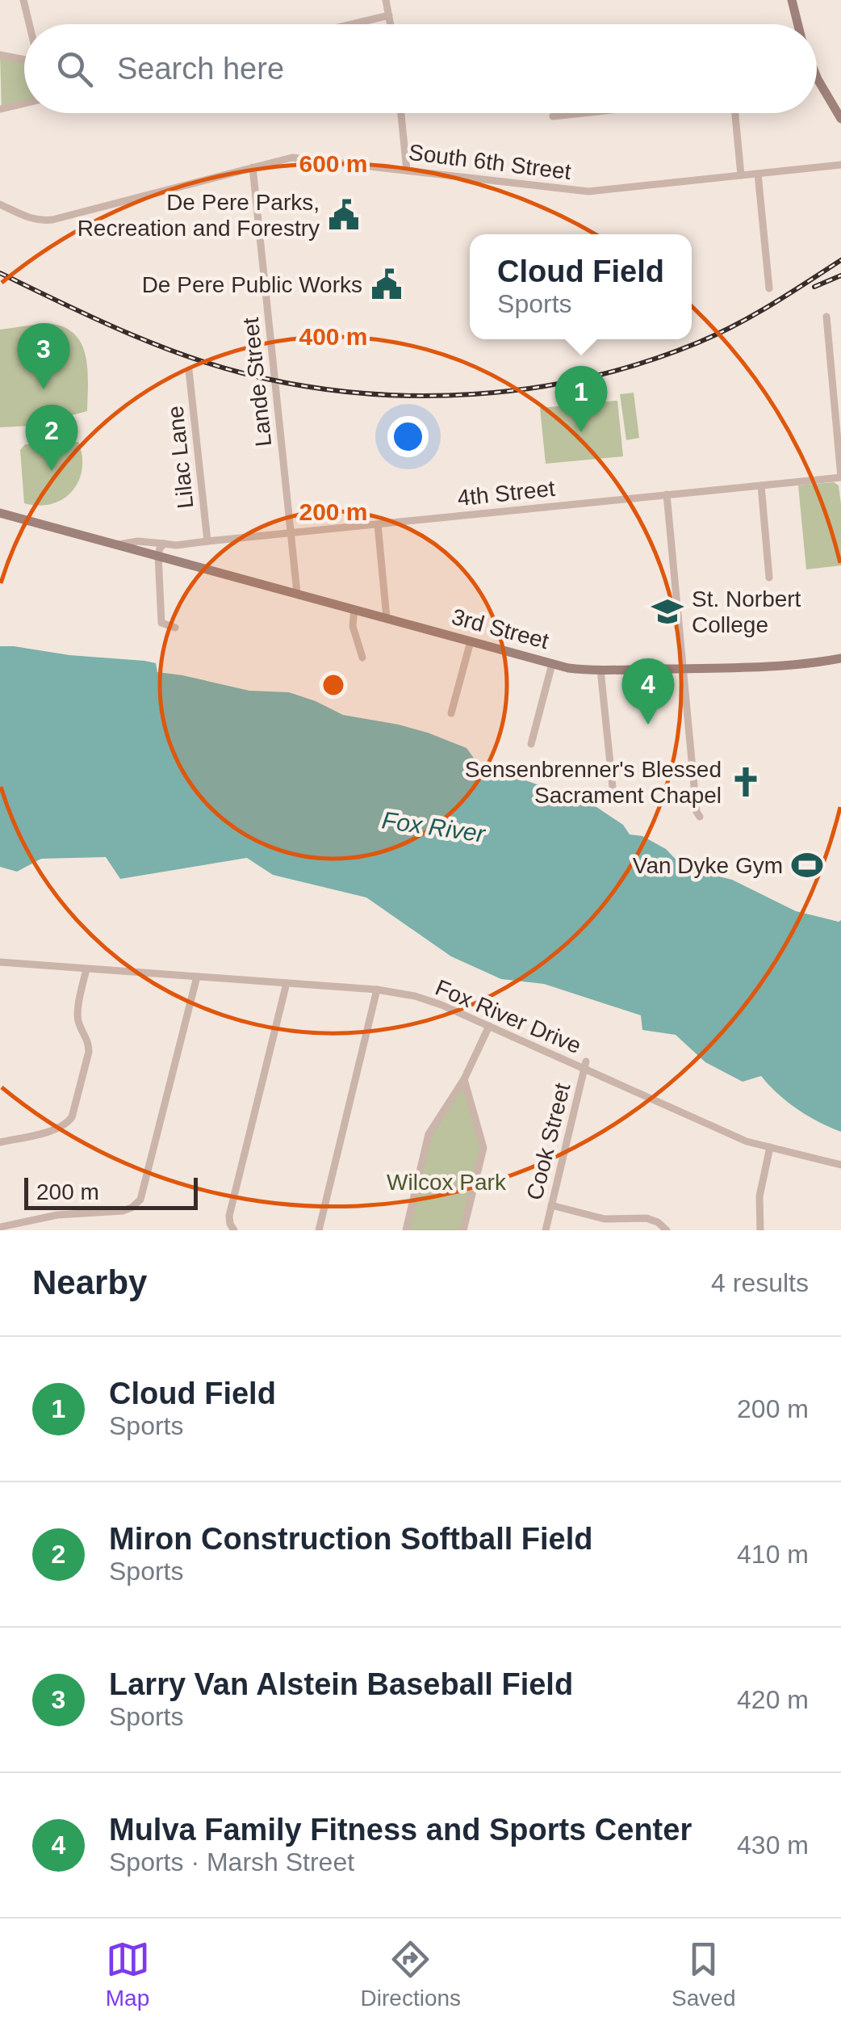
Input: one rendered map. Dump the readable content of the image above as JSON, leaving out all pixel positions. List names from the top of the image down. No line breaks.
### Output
{"streets":{"main road":["3rd Street"],"street":["South 6th Street","Lande Street","Lilac Lane","4th Street","Fox River Drive","Cook Street"]},"crossings":[["South 6th Street","Lande Street"],["Lande Street","4th Street"],["Lande Street","3rd Street"],["Lilac Lane","4th Street"],["4th Street","3rd Street"],["Fox River Drive","Cook Street"]],"water":["Fox River"],"parks":["Wilcox Park"],"places":{"public building":["De Pere Parks, Recreation and Forestry","De Pere Public Works"],"school or university":["St. Norbert College"],"church":["Sensenbrenner's Blessed Sacrament Chapel"],"sports":["Van Dyke Gym"]},"scale_bar":"200 m","page":{"search":"Search here","popup":["Cloud Field","Sports"],"pins":["3","1","2","4"],"scale":"200 m","heading":["Nearby","4 results"],"list":[{"mark":"1","name":"Cloud Field","note":"Sports","value":"200 m"},{"mark":"2","name":"Miron Construction Softball Field","note":"Sports","value":"410 m"},{"mark":"3","name":"Larry Van Alstein Baseball Field","note":"Sports","value":"420 m"},{"mark":"4","name":"Mulva Family Fitness and Sports Center","note":"Sports · Marsh Street","value":"430 m"}],"nav":["Map","Directions","Saved"]},"rings":["600 m","400 m","200 m"]}
